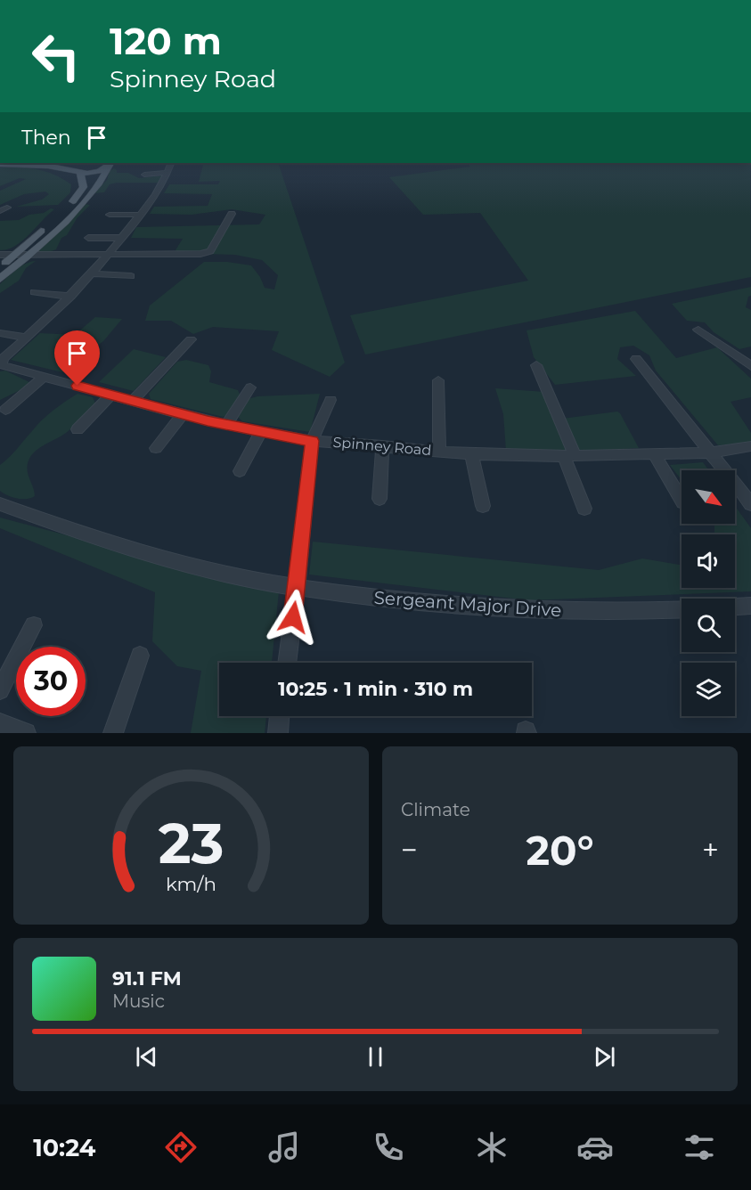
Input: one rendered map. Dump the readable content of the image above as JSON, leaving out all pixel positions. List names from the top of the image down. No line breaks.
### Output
{"streets":{"street":["Spinney Road","Sergeant Major Drive"]},"north":"bottom right","page":{"turn":["120 m","Spinney Road"],"then":"Then","limit":"30","trip":"10:25 · 1 min · 310 m","tile":"Climate","heat":["−","20°","+"],"song":["91.1 FM","Music"],"tabs":"10:24","gauge":["23","km/h"]}}
